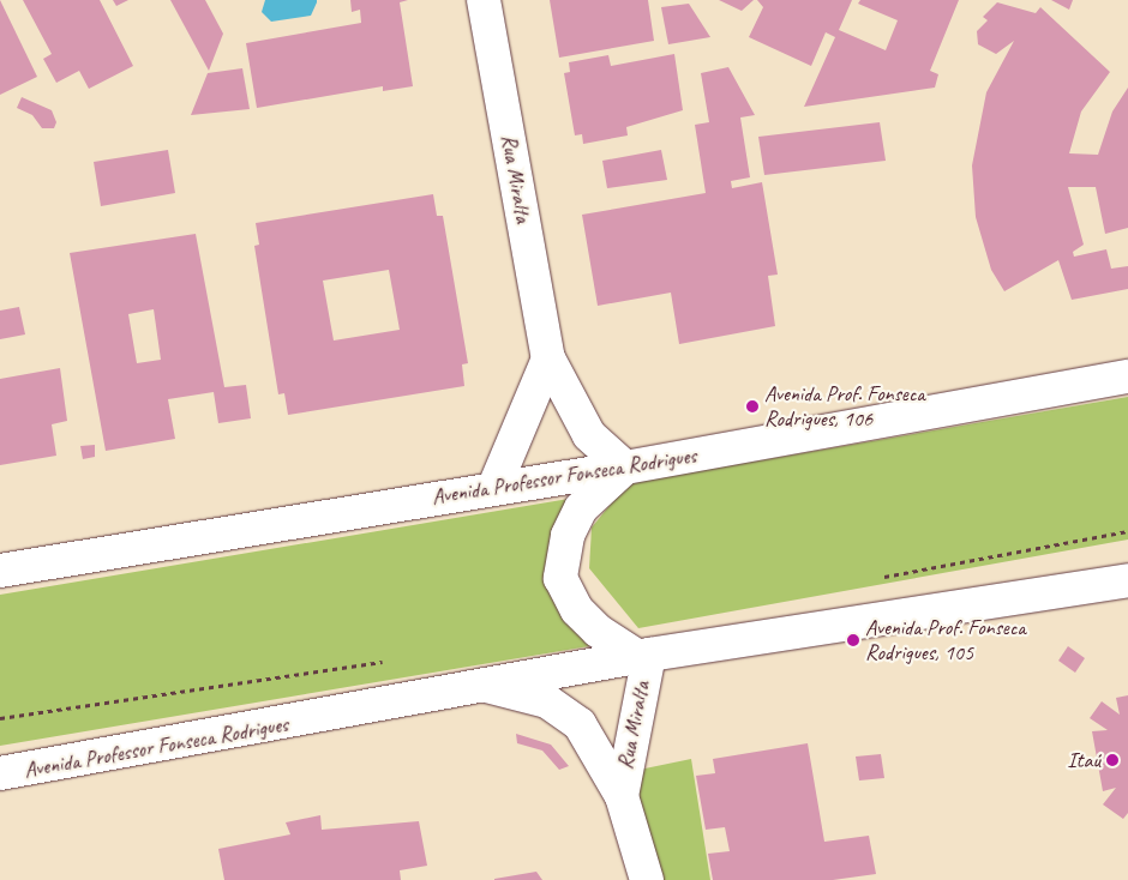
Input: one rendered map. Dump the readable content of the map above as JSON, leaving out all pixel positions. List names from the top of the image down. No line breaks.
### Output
{"streets":{"main road":["Rua Miralta","Avenida Professor Fonseca Rodrigues"]},"crossings":[["Rua Miralta","Avenida Professor Fonseca Rodrigues"]],"places":["Avenida Prof. Fonseca Rodrigues, 106","Avenida Prof. Fonseca Rodrigues, 105","Itaú"]}
